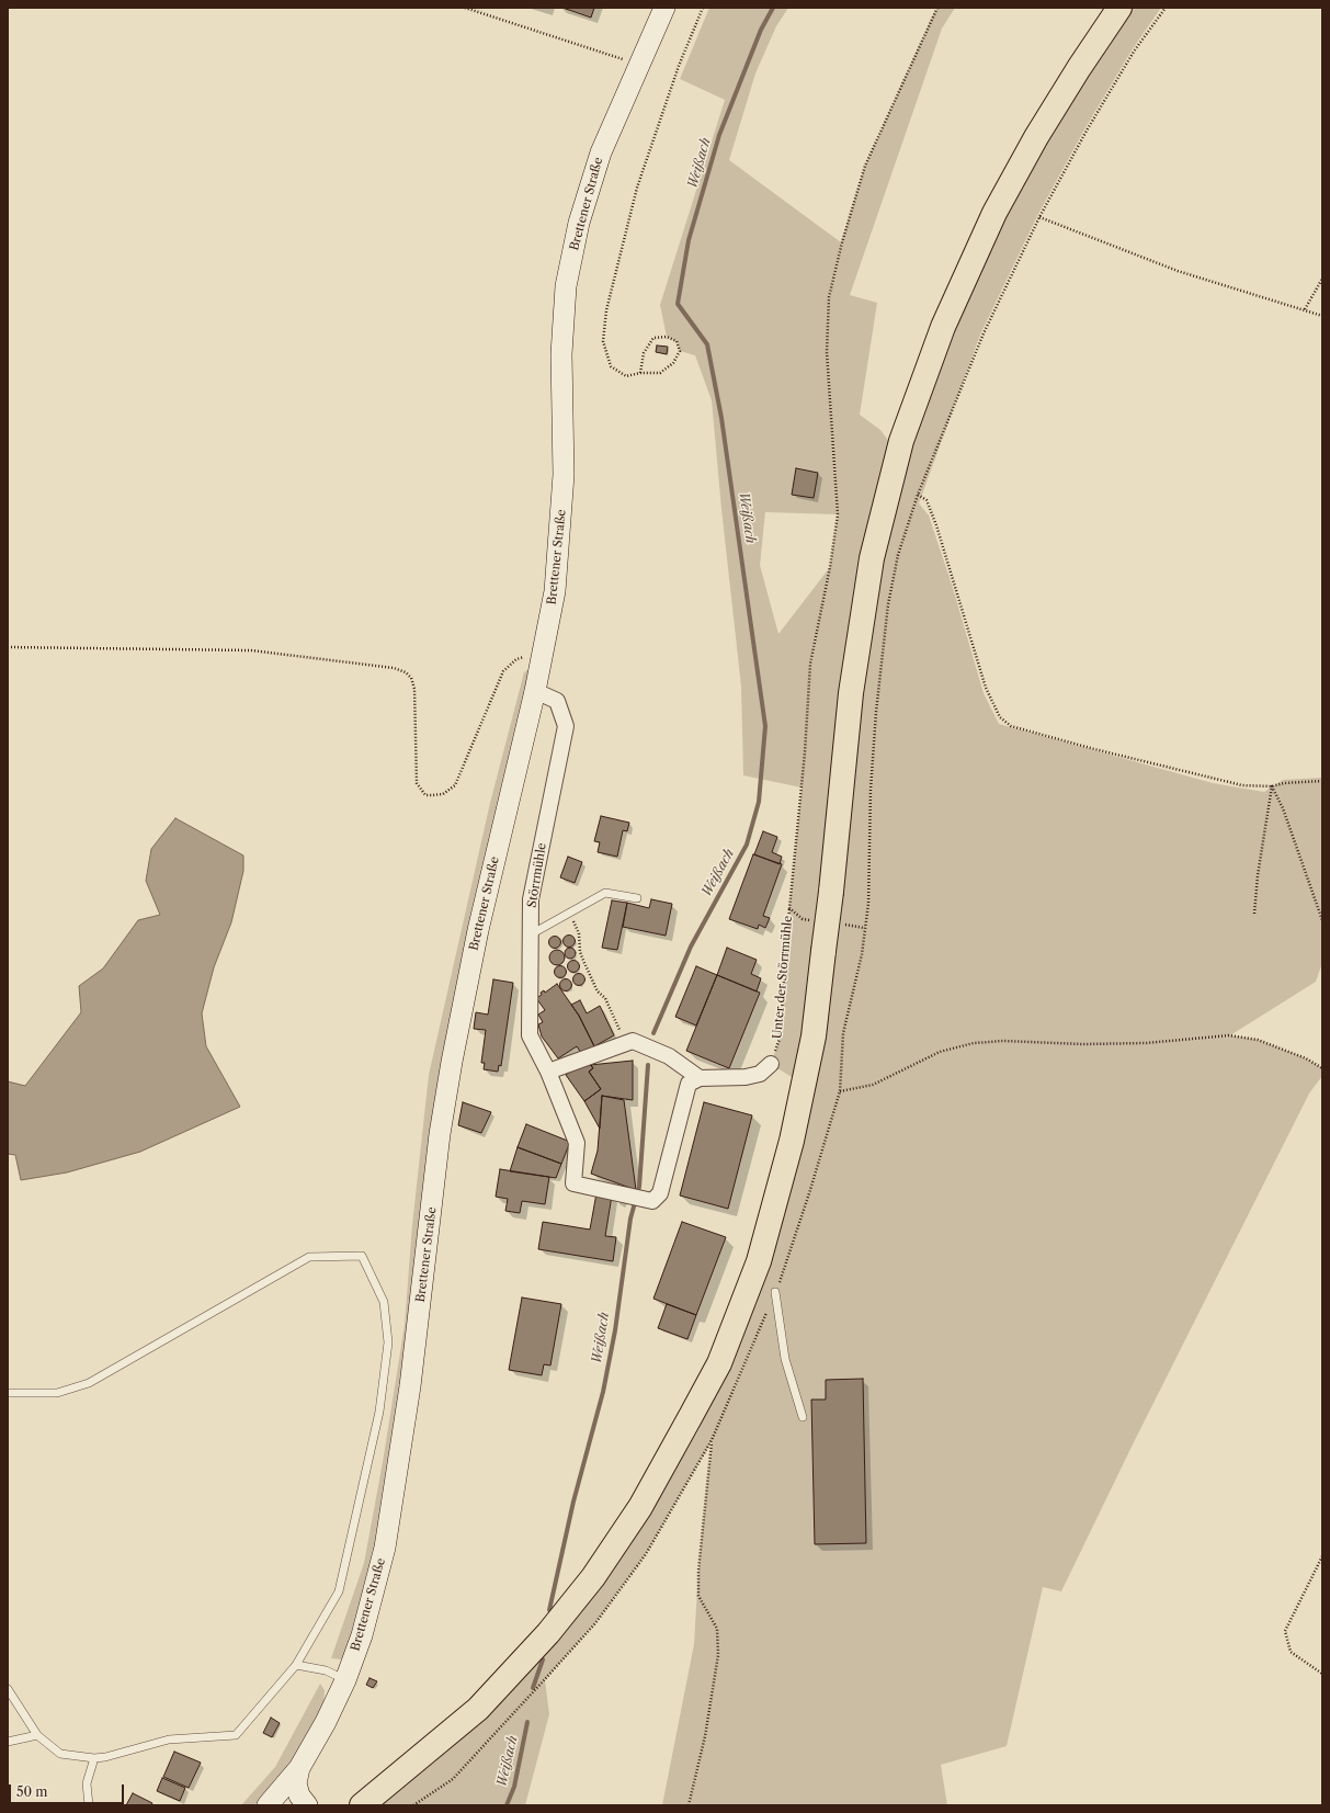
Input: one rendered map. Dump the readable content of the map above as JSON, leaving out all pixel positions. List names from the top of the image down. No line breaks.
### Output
{"streets":{"street":["Brettener Straße","Störrmühle"],"path":["Unter der Störrmühle"]},"crossings":[["Brettener Straße","Störrmühle"]],"water":["Weißach"],"scale_bar":"50 m"}
